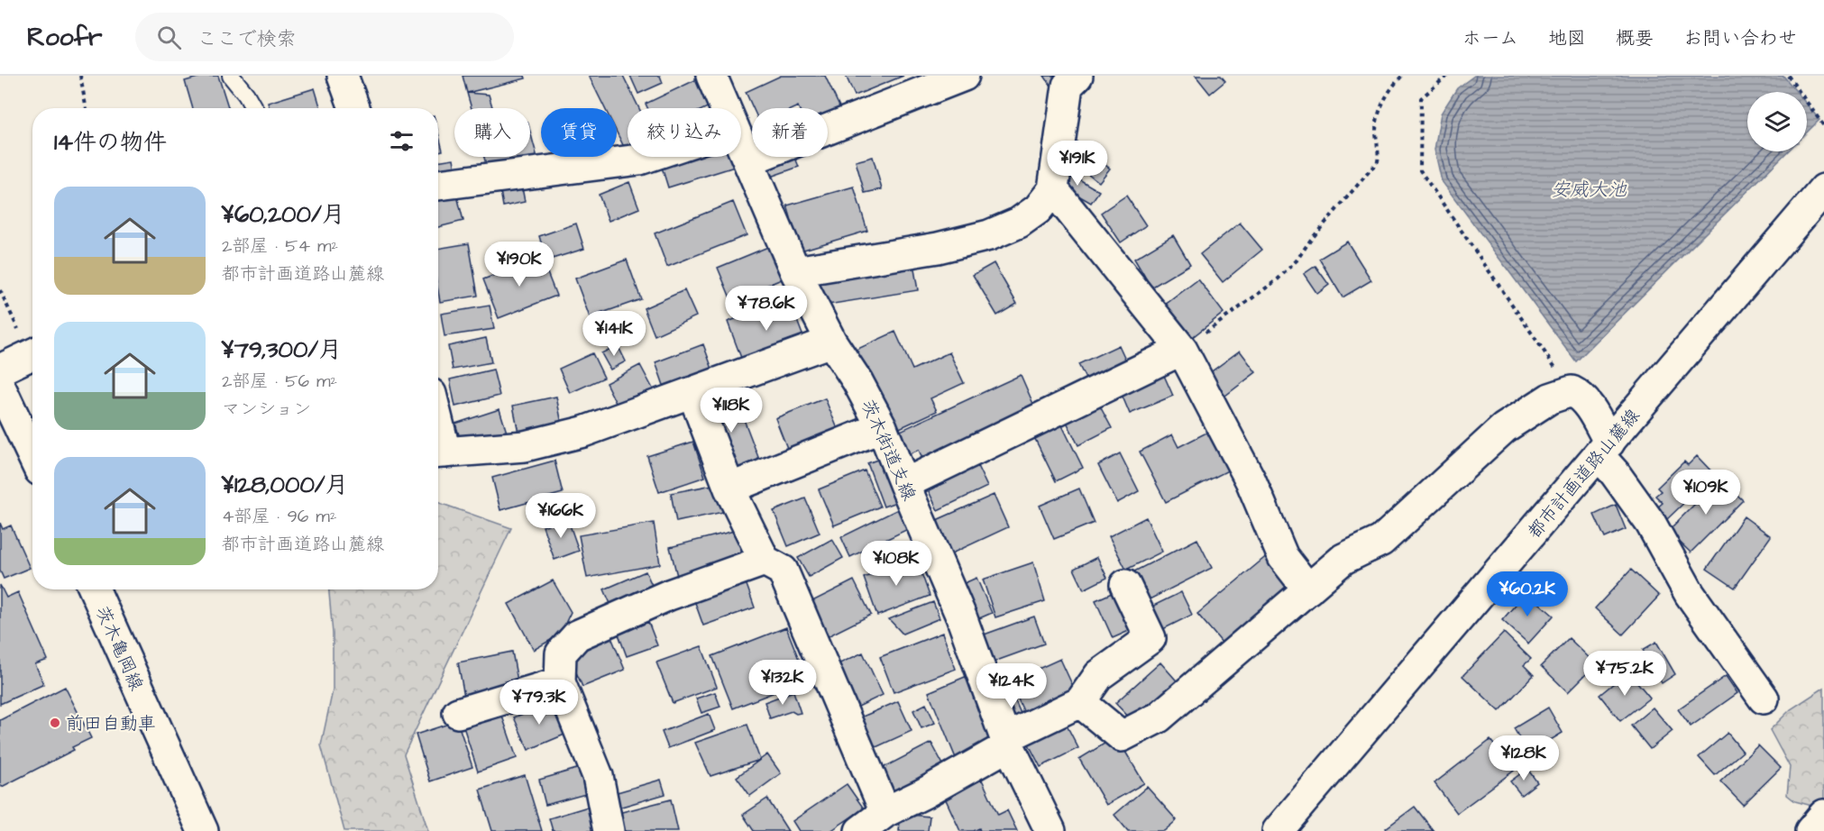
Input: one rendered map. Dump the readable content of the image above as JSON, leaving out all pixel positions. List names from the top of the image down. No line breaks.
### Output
{"streets":{"street":["茨木街道支線","都市計画道路山麓線","茨木亀岡線"]},"water":["安威大池"],"places":["前田自動車"],"page":{"header":"Roofr","search":"ここで検索","nav":["ホーム","地図","概要","お問い合わせ"],"chip":["購入","賃貸","絞り込み","新着"],"heading":"14件の物件","price":["¥191K","¥190K","¥78.6K","¥141K","¥118K","¥109K","¥166K","¥108K","¥60.2K","¥75.2K","¥132K","¥124K","¥79.3K","¥128K"],"list":[{"name":"¥60,200/月","note":"2部屋 · 54 m² · 都市計画道路山麓線"},{"name":"¥79,300/月","note":"2部屋 · 56 m² · マンション"},{"name":"¥128,000/月","note":"4部屋 · 96 m² · 都市計画道路山麓線"}]}}
